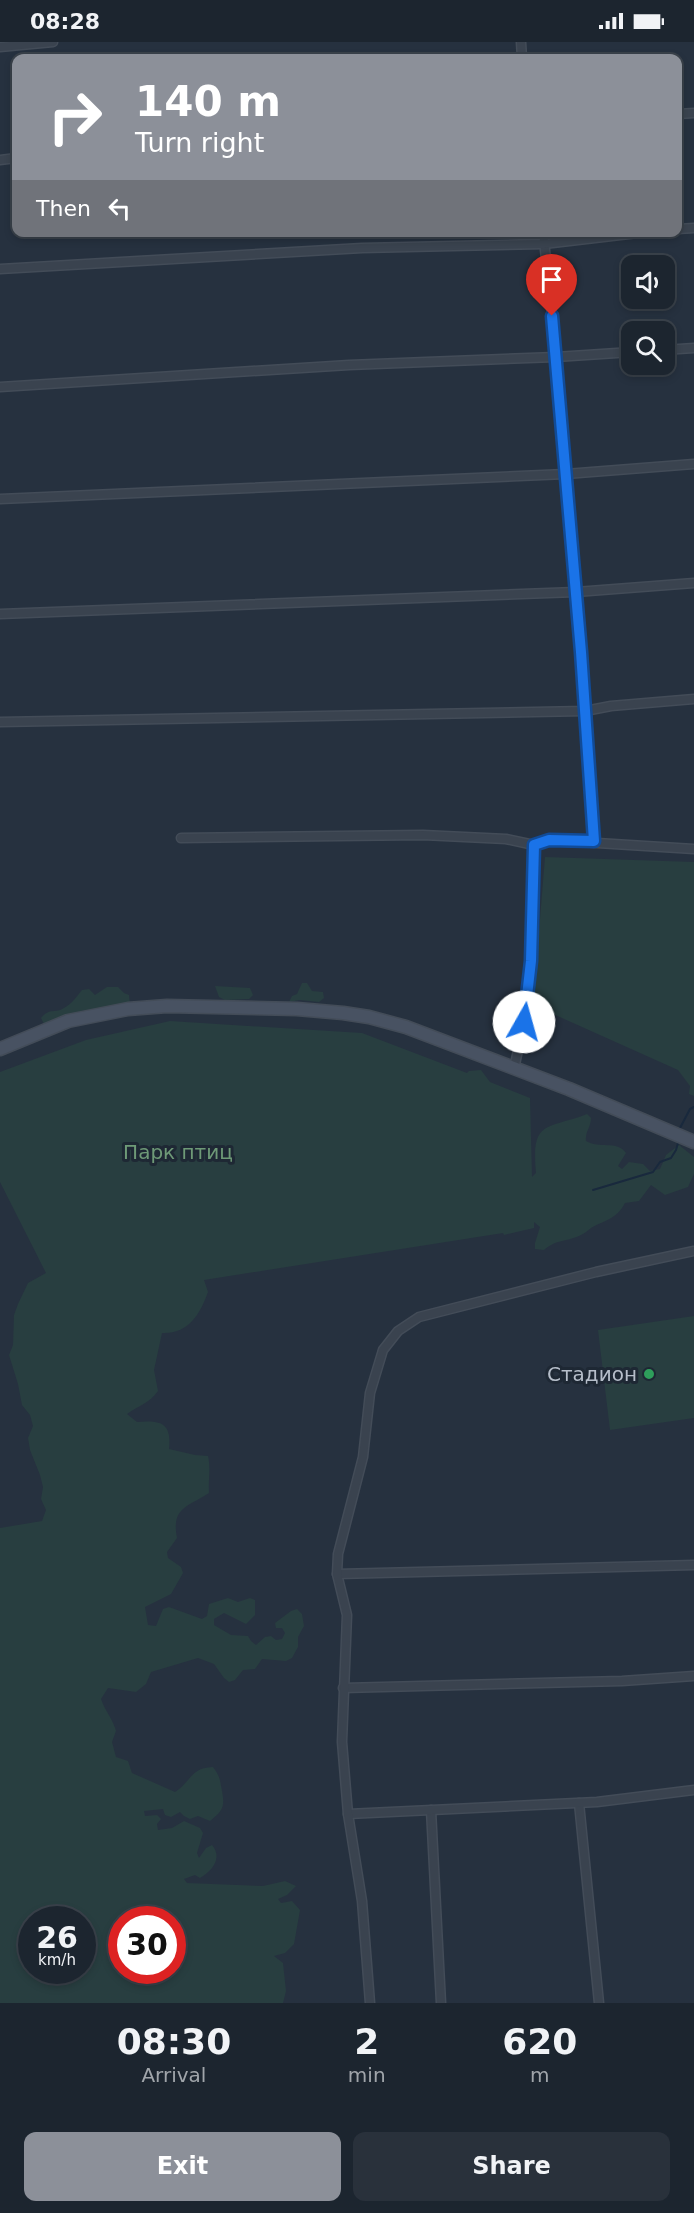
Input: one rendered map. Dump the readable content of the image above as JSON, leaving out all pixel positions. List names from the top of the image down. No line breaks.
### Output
{"parks":["Парк птиц"],"places":["Стадион"],"page":{"status":"08:28","turn":["140 m","Turn right"],"then":"Then","speed":"26 km/h","limit":"30","eta":["08:30","Arrival","2","min","620","m"],"buttons":["Exit","Share"]}}
